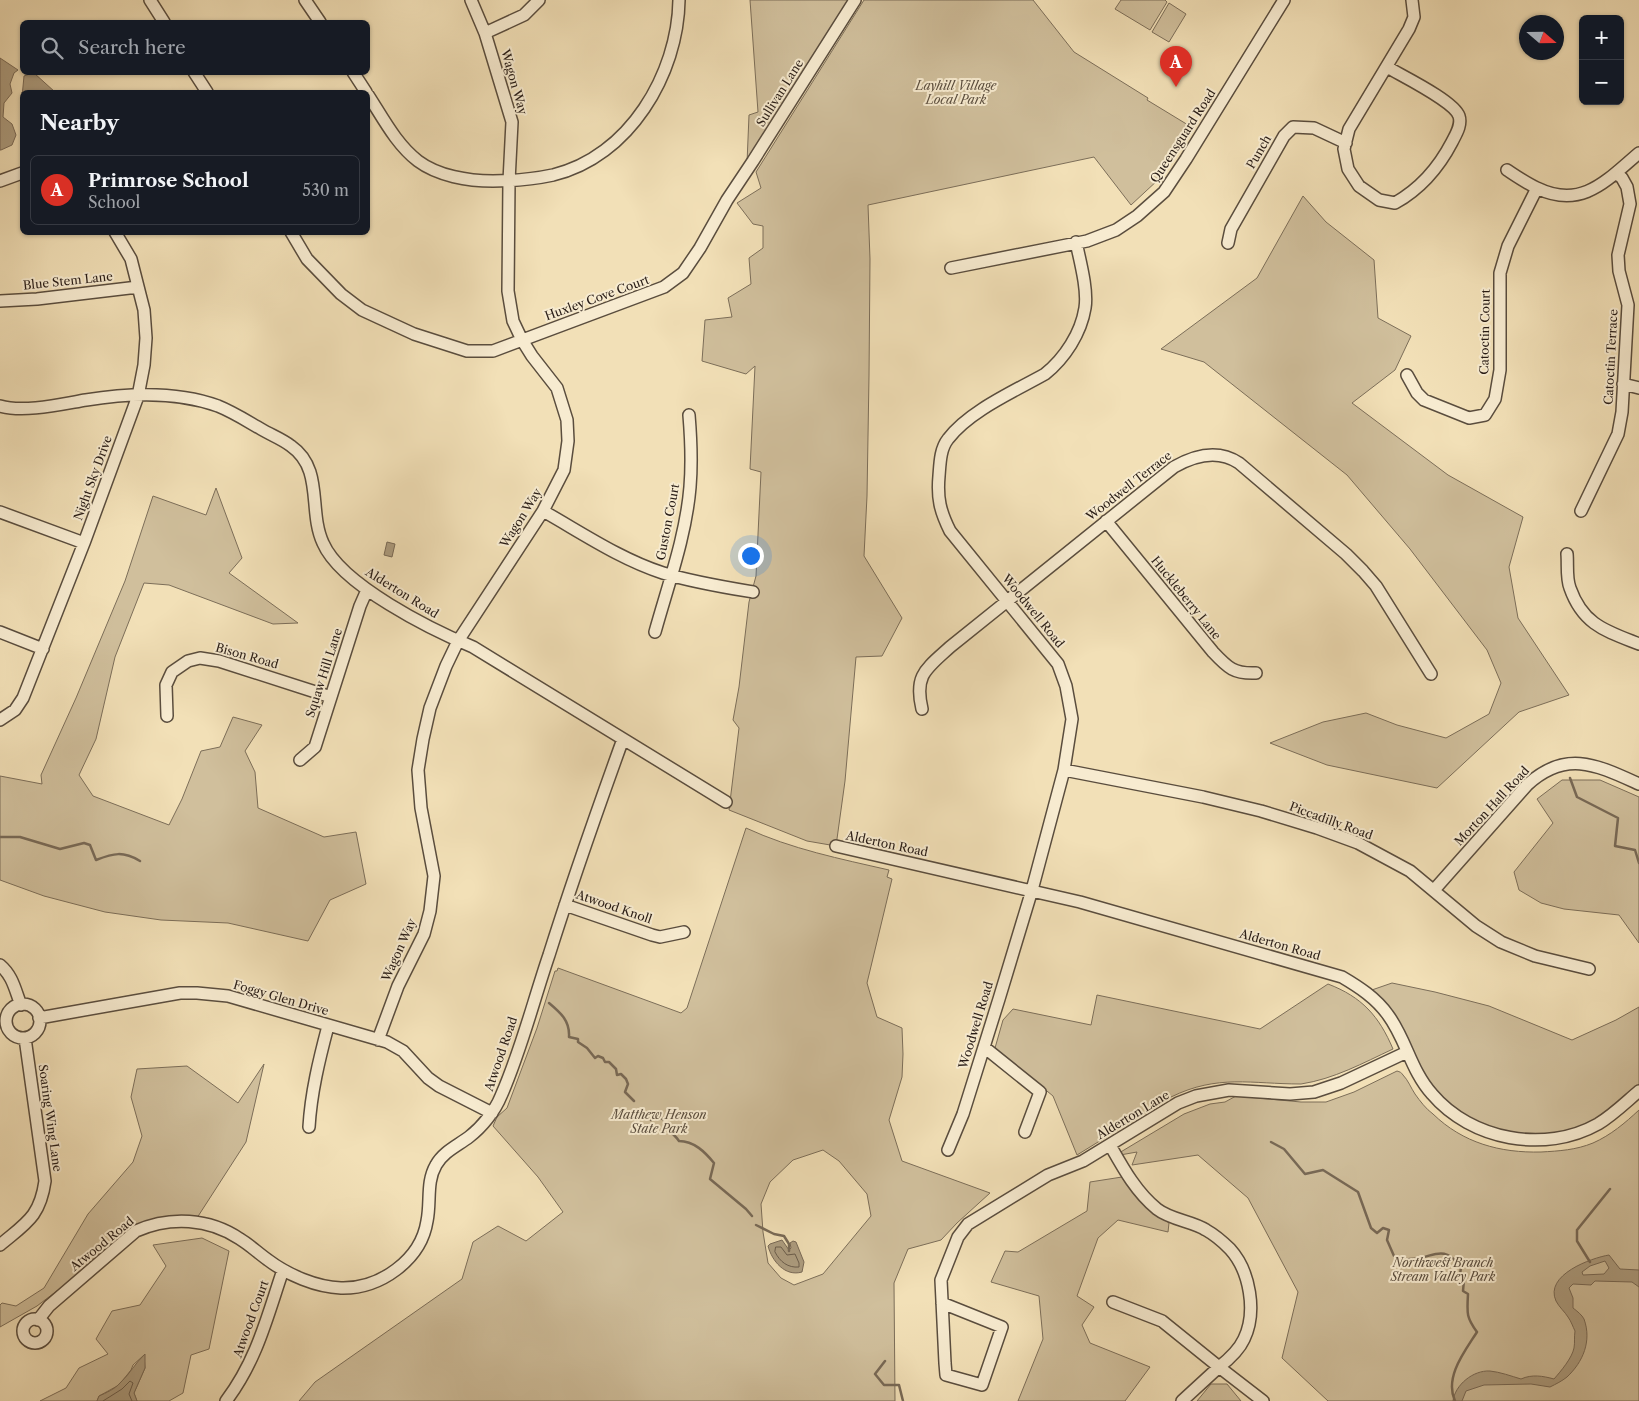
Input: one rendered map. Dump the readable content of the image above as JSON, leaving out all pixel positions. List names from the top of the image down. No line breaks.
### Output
{"streets":{"street":["Wagon Way","Sullivan Lane","Queensguard Road","Punch","Blue Stem Lane","Huxley Cove Court","Catoctin Court","Catoctin Terrace","Night Sky Drive","Woodwell Terrace","Guston Court","Alderton Road","Huckleberry Lane","Woodwell Road","Bison Road","Squaw Hill Lane","Morton Hall Road","Piccadilly Road","Atwood Knoll","Foggy Glen Drive","Atwood Road","Alderton Lane","Soaring Wing Lane","Atwood Court"]},"crossings":[["Wagon Way","Huxley Cove Court"],["Wagon Way","Alderton Road"],["Wagon Way","Foggy Glen Drive"],["Sullivan Lane","Huxley Cove Court"],["Queensguard Road","Woodwell Road"],["Blue Stem Lane","Night Sky Drive"],["Night Sky Drive","Alderton Road"],["Woodwell Terrace","Huckleberry Lane"],["Woodwell Terrace","Woodwell Road"],["Alderton Road","Woodwell Road"],["Alderton Road","Squaw Hill Lane"],["Alderton Road","Atwood Road"],["Alderton Road","Alderton Lane"],["Woodwell Road","Piccadilly Road"],["Bison Road","Squaw Hill Lane"],["Morton Hall Road","Piccadilly Road"],["Atwood Knoll","Atwood Road"],["Foggy Glen Drive","Atwood Road"],["Foggy Glen Drive","Soaring Wing Lane"],["Atwood Road","Atwood Court"]],"parks":["Layhill Village Local Park","Matthew Henson State Park","Northwest Branch Stream Valley Park"],"north":"right","page":{"map_buttons":["+","−"],"search":"Search here","pins":"A","heading":"Nearby","list":[{"mark":"A","name":"Primrose School","note":"School","value":"530 m"}]}}
